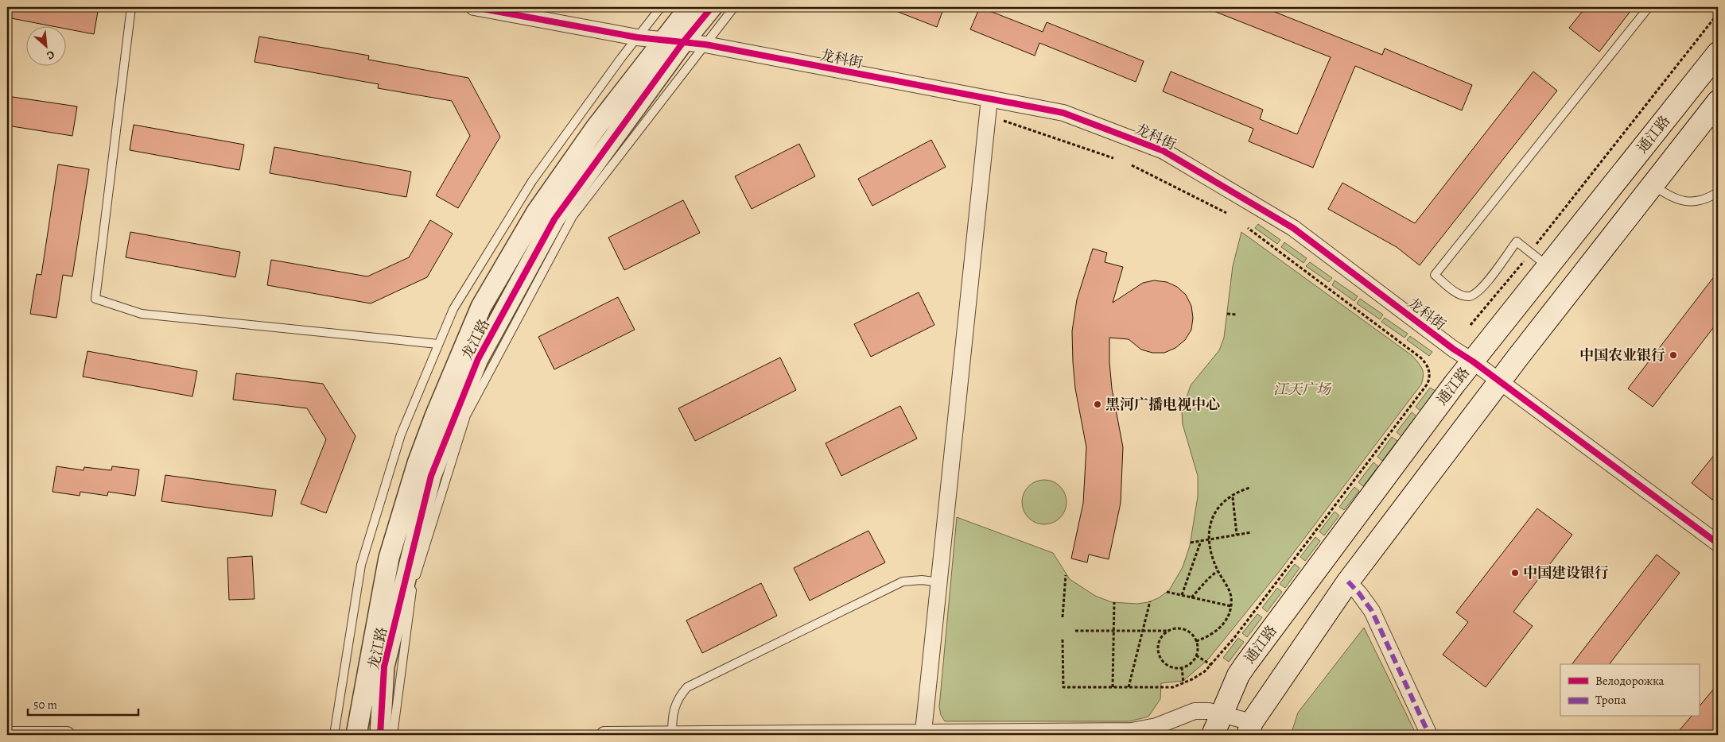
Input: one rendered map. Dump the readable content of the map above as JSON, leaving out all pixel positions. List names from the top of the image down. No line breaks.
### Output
{"streets":{"main road":["通江路"],"street":["龙科街","龙江路"]},"crossings":[["龙科街","通江路"],["龙科街","龙江路"]],"parks":["江天广场"],"places":["中国农业银行","黑河广播电视中心","中国建设银行"],"legend":["Велодорожка","Тропа"],"scale_bar":"50 m","north":"bottom right"}
